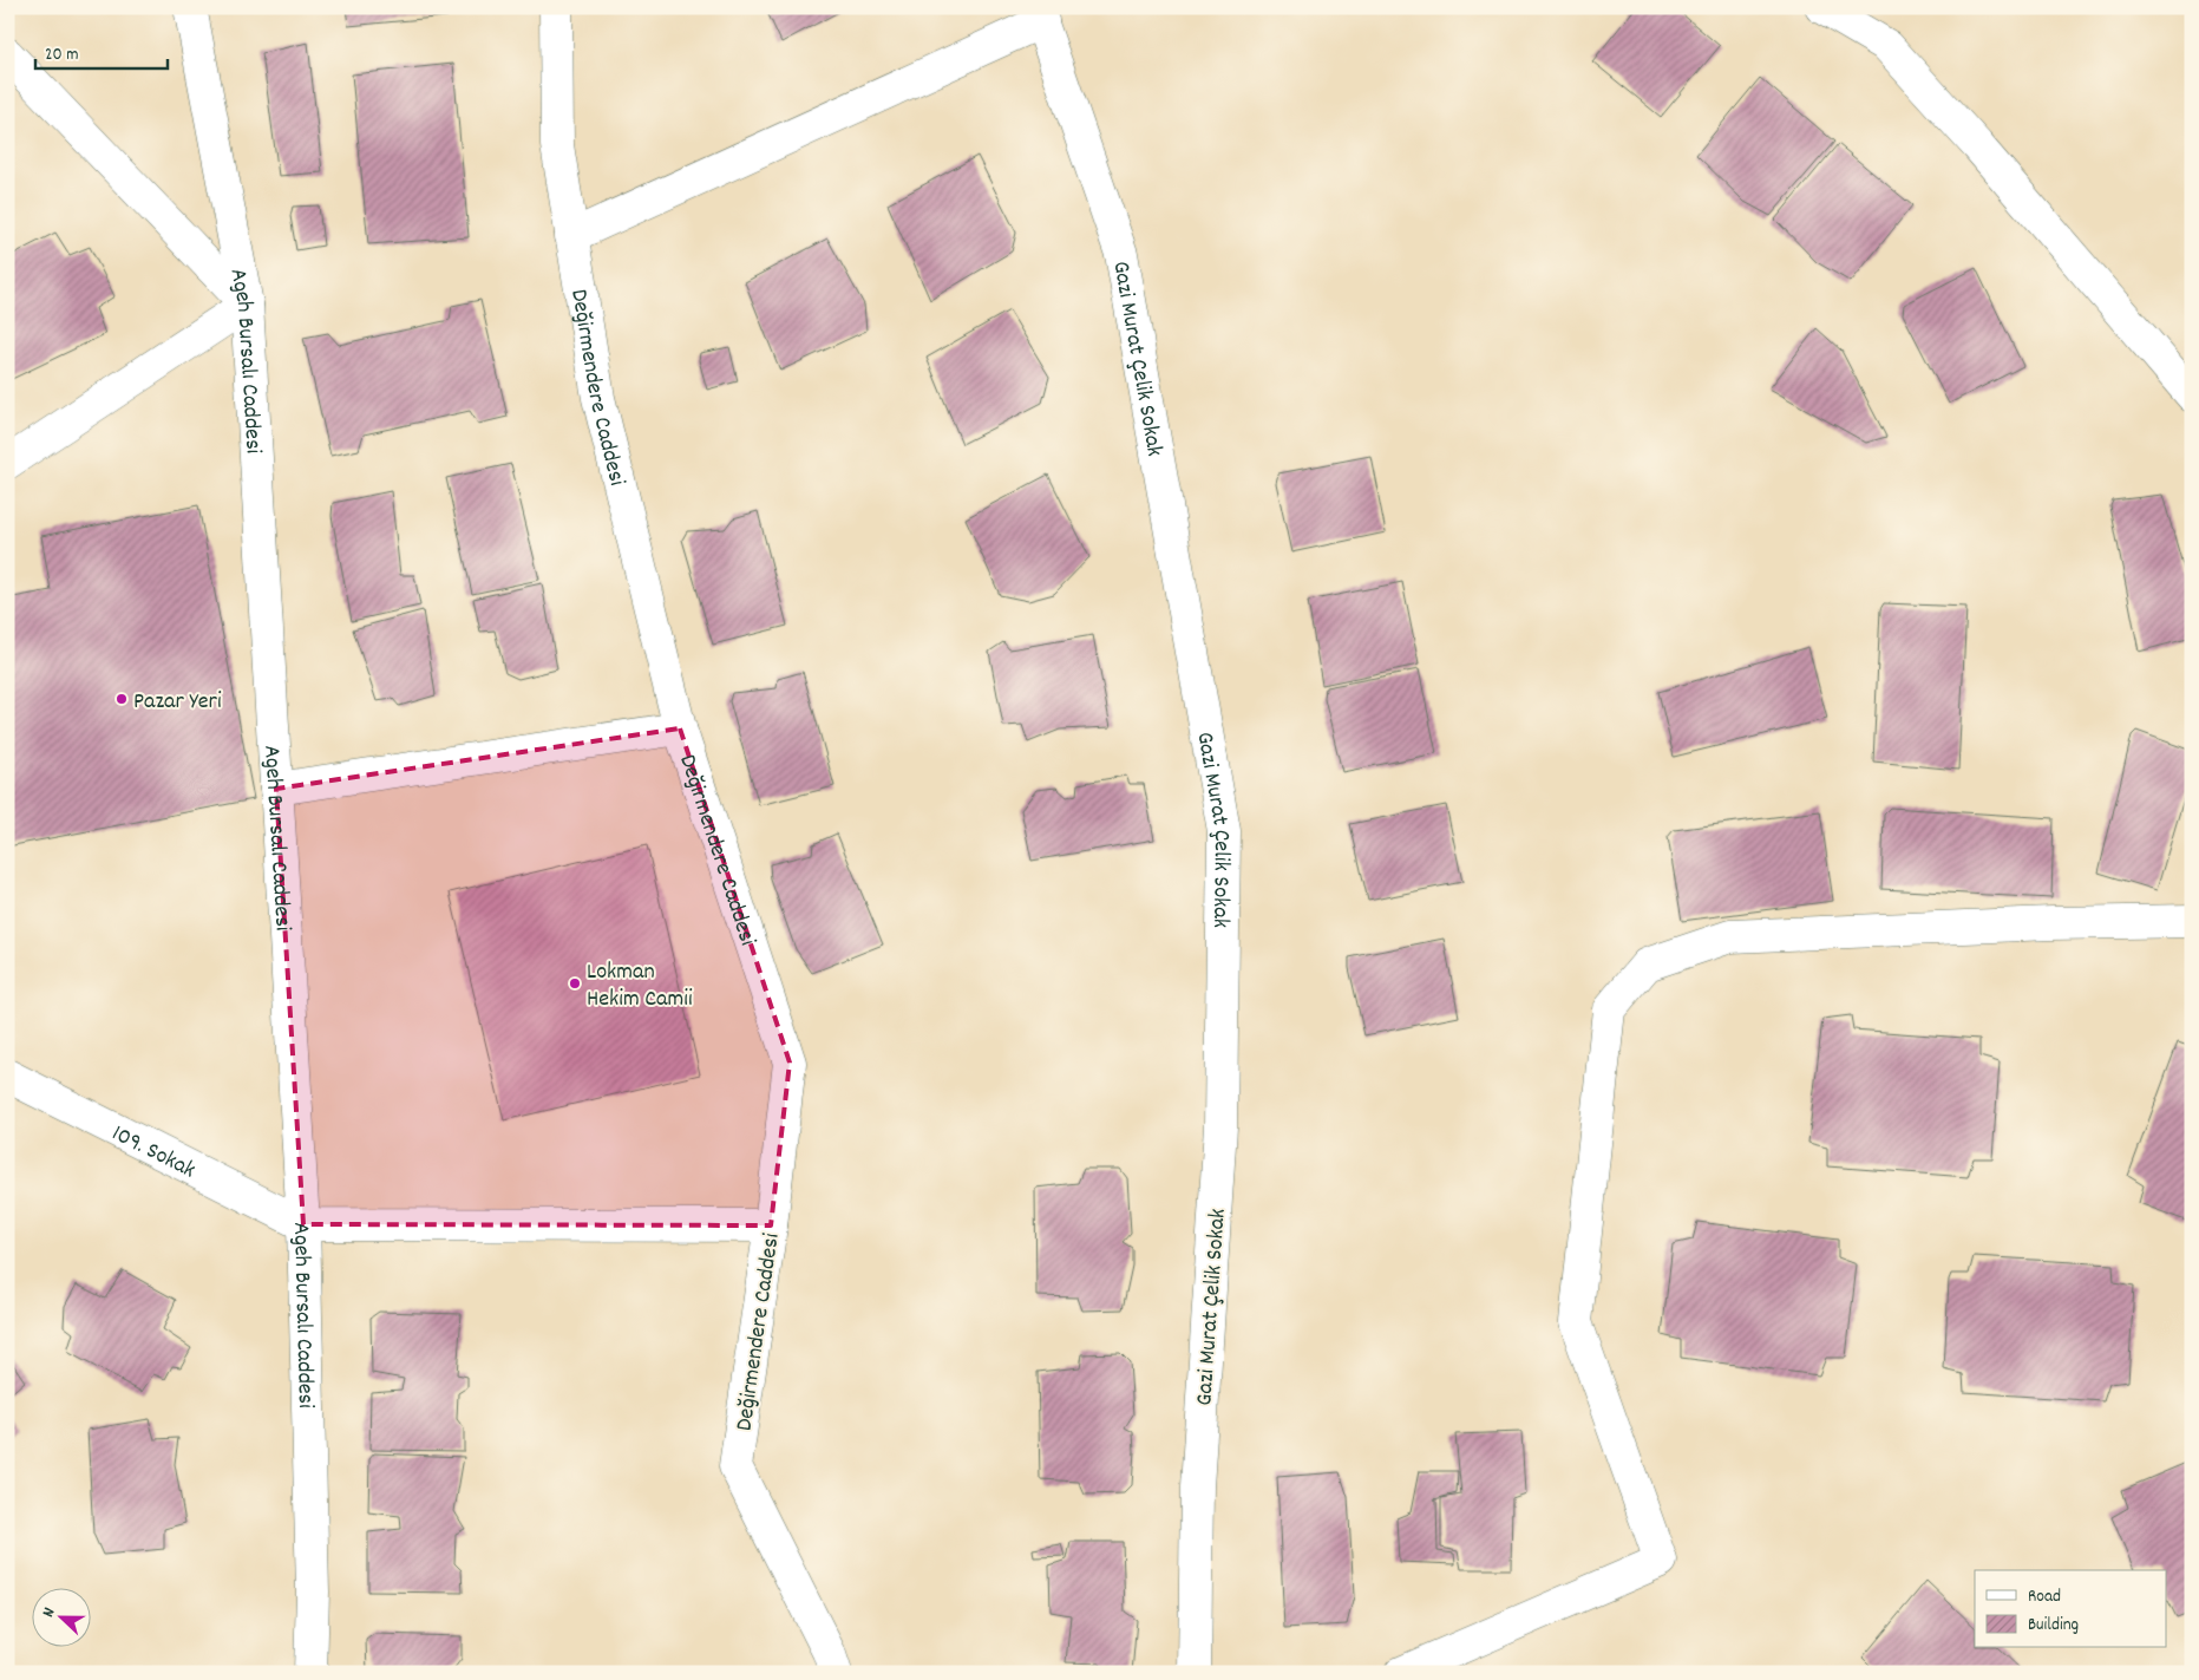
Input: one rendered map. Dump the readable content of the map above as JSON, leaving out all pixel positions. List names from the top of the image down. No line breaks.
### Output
{"streets":{"street":["Gazi Murat Çelik Sokak","Ageh Bursalı Caddesi","Değirmendere Caddesi","109. Sokak"]},"crossings":[["Ageh Bursalı Caddesi","109. Sokak"]],"places":["Pazar Yeri","Lokman Hekim Camii"],"legend":["Road","Building"],"scale_bar":"20 m","north":"left"}
